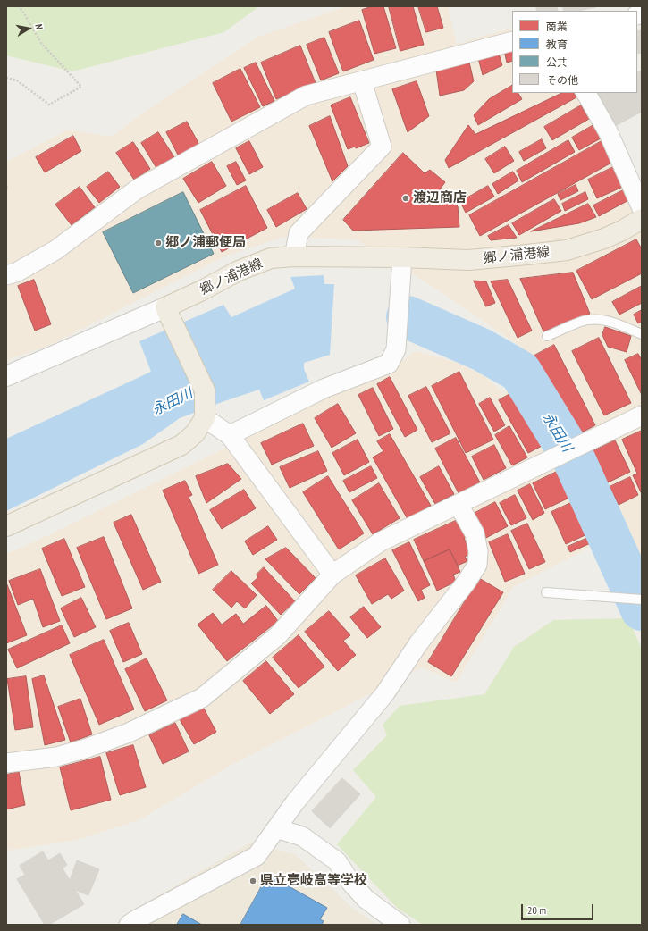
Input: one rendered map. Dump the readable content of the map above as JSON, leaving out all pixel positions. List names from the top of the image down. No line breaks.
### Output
{"streets":{"main road":["郷ノ浦港線"]},"water":["永田川"],"places":["渡辺商店","郷ノ浦郵便局","県立壱岐高等学校"],"legend":["商業","教育","公共","その他"],"scale_bar":"20 m","north":"right"}
